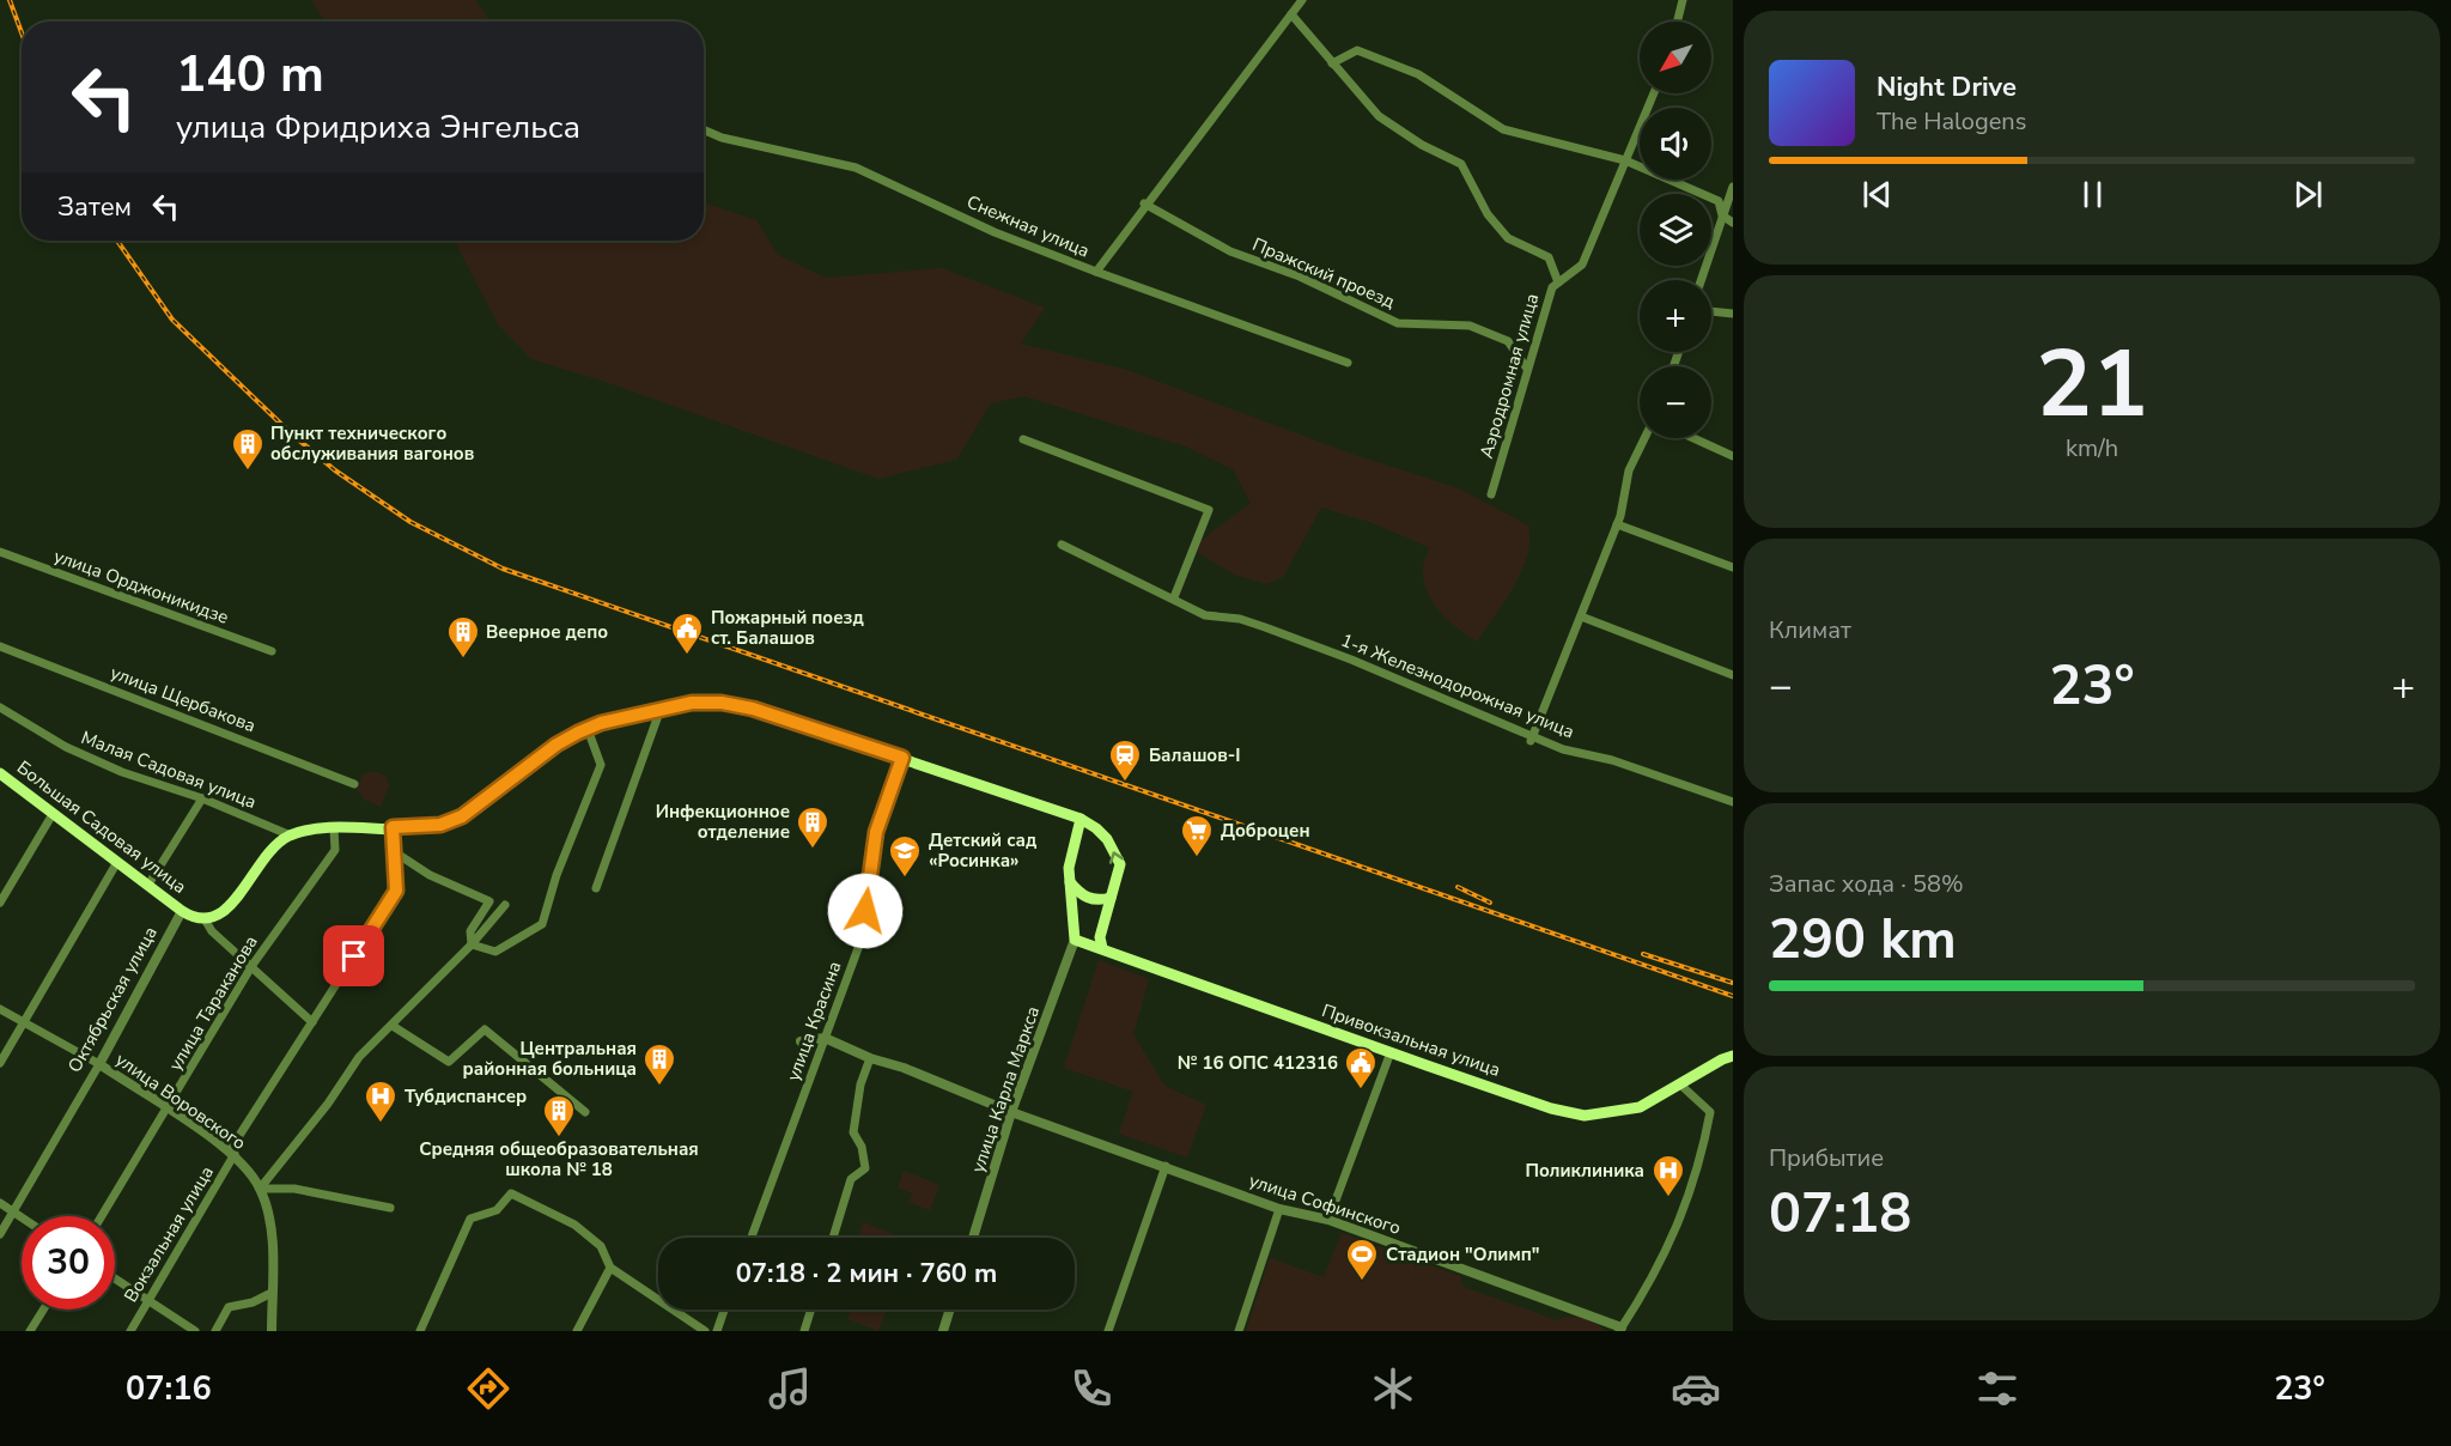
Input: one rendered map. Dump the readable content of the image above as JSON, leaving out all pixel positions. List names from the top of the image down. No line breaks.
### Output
{"streets":{"main road":["Большая Садовая улица","Привокзальная улица"],"street":["Снежная улица","Пражский проезд","Аэродромная улица","улица Орджоникидзе","1-я Железнодорожная улица","улица Щербакова","Малая Садовая улица","Октябрьская улица","улица Тараканова","улица Красина","улица Карла Маркса","улица Воровского","улица Софинского","Вокзальная улица"]},"crossings":[["Пражский проезд","Аэродромная улица"],["Большая Садовая улица","Октябрьская улица"],["Октябрьская улица","улица Воровского"],["улица Тараканова","улица Воровского"],["улица Красина","улица Софинского"],["Привокзальная улица","улица Карла Маркса"],["Привокзальная улица","улица Софинского"],["улица Карла Маркса","улица Софинского"],["улица Воровского","Вокзальная улица"]],"places":{"building":["Пункт технического обслуживания вагонов","Веерное депо","Инфекционное отделение","Центральная районная больница","Средняя общеобразовательная школа № 18"],"public building":["Пожарный поезд ст. Балашов","№ 16 ОПС 412316"],"station":["Балашов-I"],"supermarket":["Доброцен"],"school or university":["Детский сад «Росинка»"],"hospital":["Тубдиспансер","Поликлиника"],"sports":["Стадион \"Олимп\""]},"north":"bottom left","page":{"map_buttons":["+","−"],"turn":["140 m","улица Фридриха Энгельса"],"song":["Night Drive","The Halogens"],"then":"Затем","tile":[["21","km/h"],"Климат",["Запас хода · 58%","290 km"],["Прибытие","07:18"]],"heat":["−","23°","+"],"limit":"30","trip":"07:18 · 2 мин · 760 m","tabs":["07:16","23°"]}}
